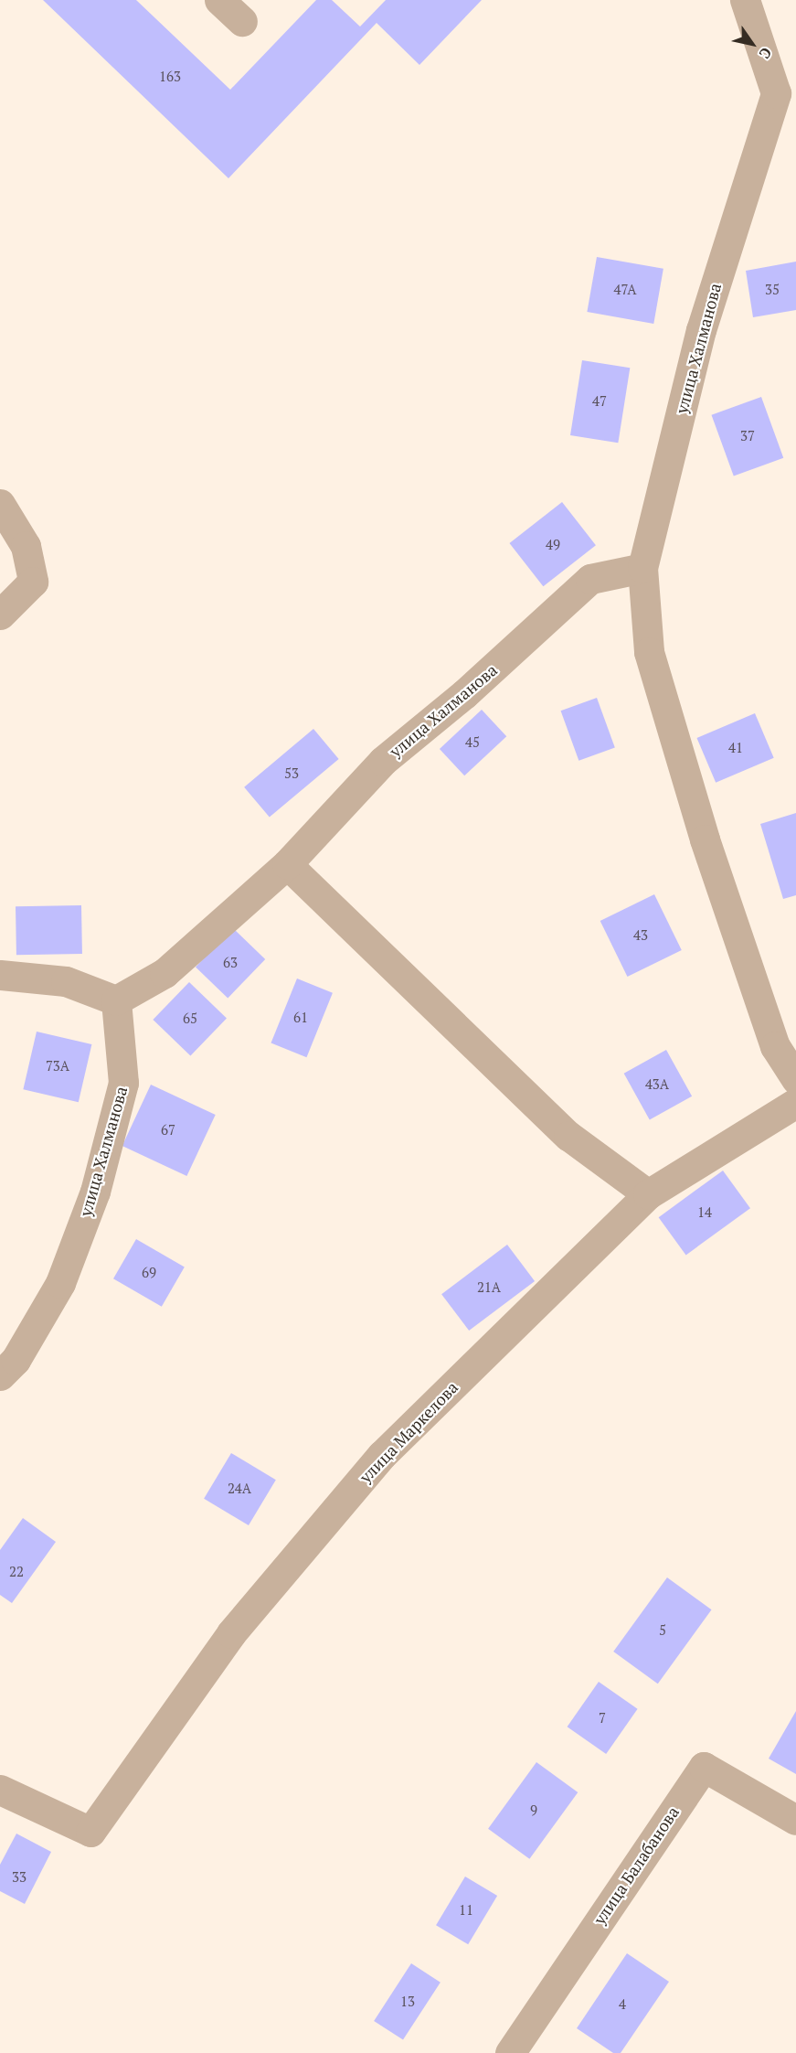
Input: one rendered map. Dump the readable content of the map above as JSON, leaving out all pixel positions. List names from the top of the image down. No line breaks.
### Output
{"streets":{"street":["улица Халманова","улица Маркелова","улица Балабанова"]},"house_numbers":["163","47А","35","47","37","49","45","41","53","43","63","61","65","73А","43А","67","14","69","21А","24А","22","5","7","9","33","11","13","4"],"north":"bottom right"}
